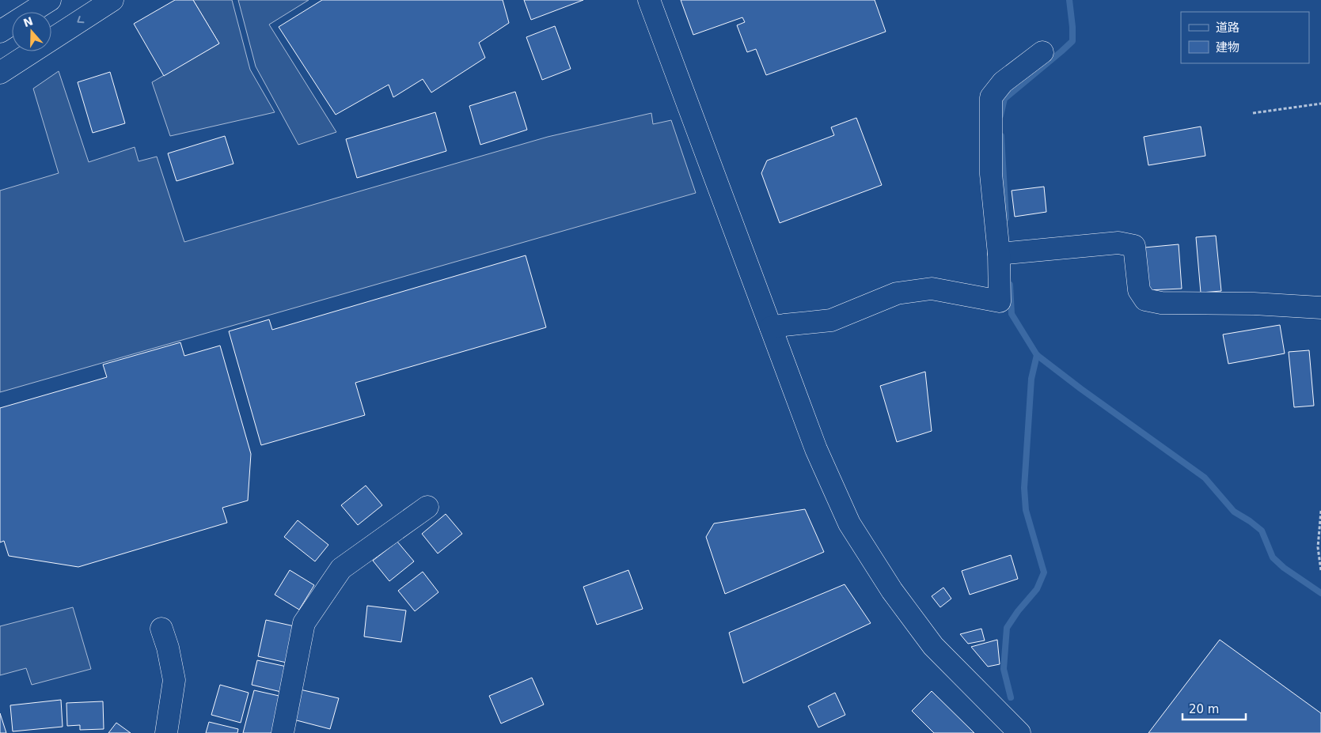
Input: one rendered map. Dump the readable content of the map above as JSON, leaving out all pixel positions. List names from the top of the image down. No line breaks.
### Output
{"legend":["道路","建物"],"scale_bar":"20 m","north":"top"}
